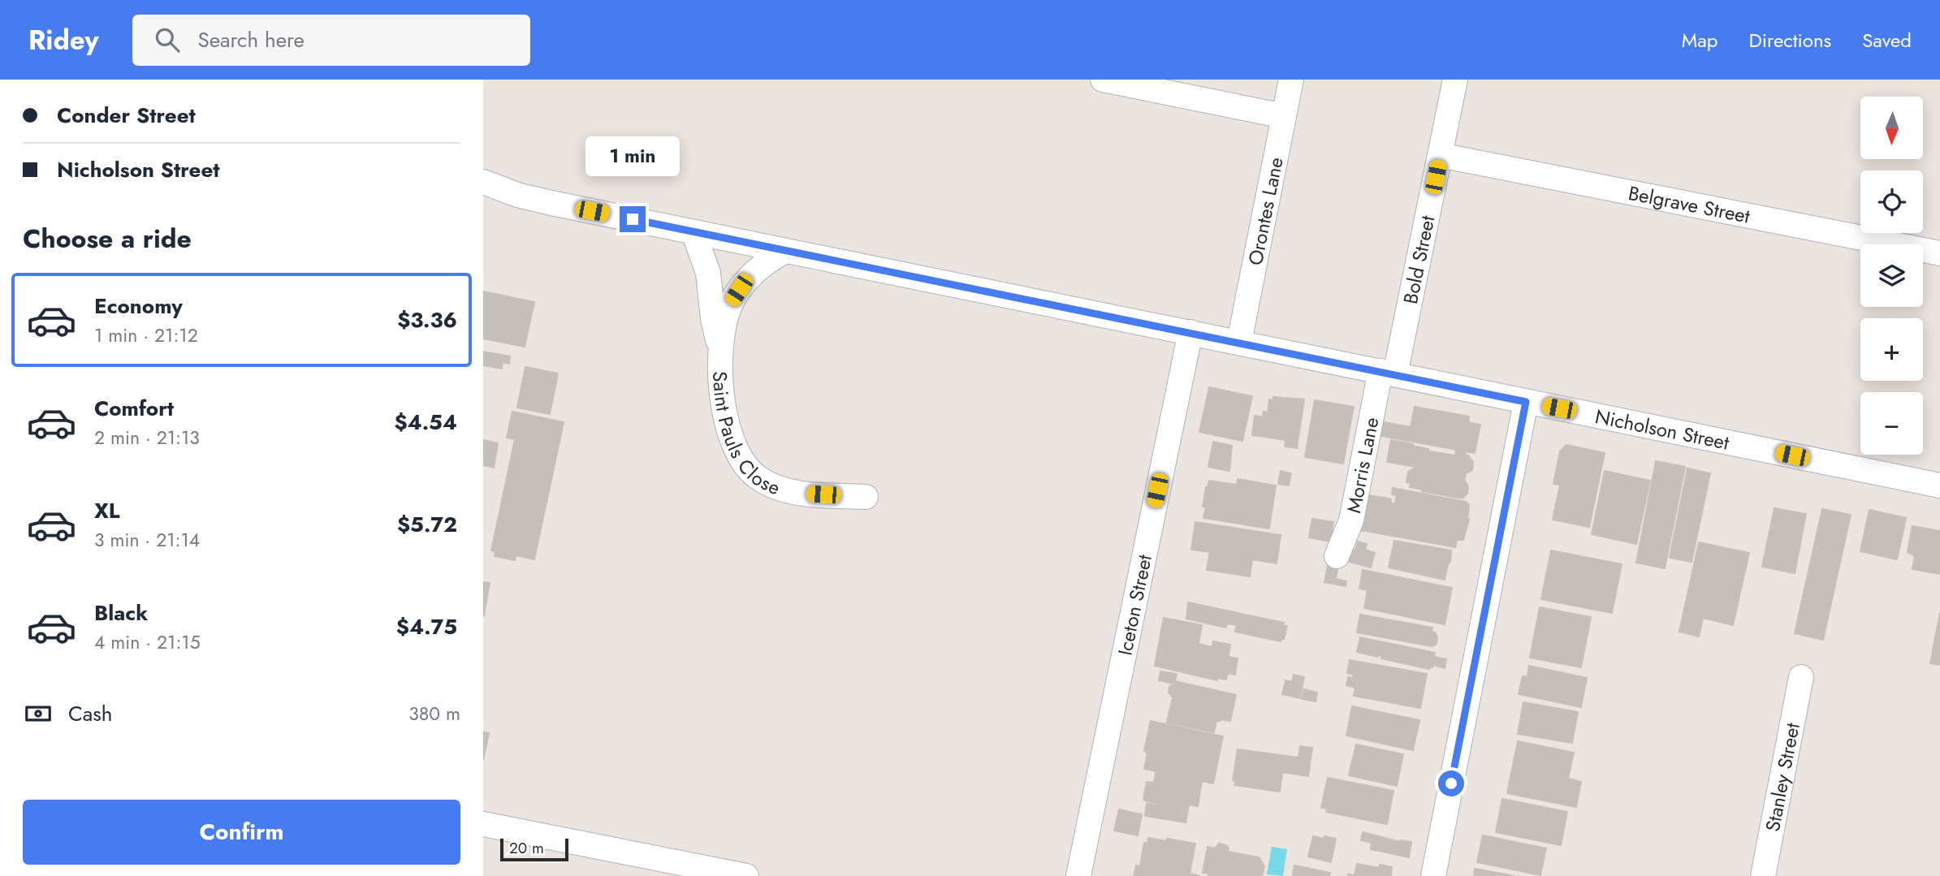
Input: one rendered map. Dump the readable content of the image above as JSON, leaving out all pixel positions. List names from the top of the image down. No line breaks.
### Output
{"streets":{"street":["Belgrave Street","Orontes Lane","Bold Street","Saint Pauls Close","Nicholson Street","Morris Lane","Iceton Street","Stanley Street"]},"crossings":[["Belgrave Street","Bold Street"],["Orontes Lane","Nicholson Street"],["Bold Street","Nicholson Street"],["Bold Street","Morris Lane"],["Saint Pauls Close","Nicholson Street"],["Nicholson Street","Morris Lane"],["Nicholson Street","Iceton Street"]],"scale_bar":"20 m","north":"bottom","page":{"header":"Ridey","search":"Search here","nav":["Map","Directions","Saved"],"banner":["Conder Street","Nicholson Street"],"map_buttons":["+","−"],"bubble":"1 min","heading":"Choose a ride","list":[{"name":"Economy","note":"1 min · 21:12","value":"$3.36"},{"name":"Comfort","note":"2 min · 21:13","value":"$4.54"},{"name":"XL","note":"3 min · 21:14","value":"$5.72"},{"name":"Black","note":"4 min · 21:15","value":"$4.75"}],"pay":["Cash","380 m"],"buttons":"Confirm","scale":"20 m"}}
